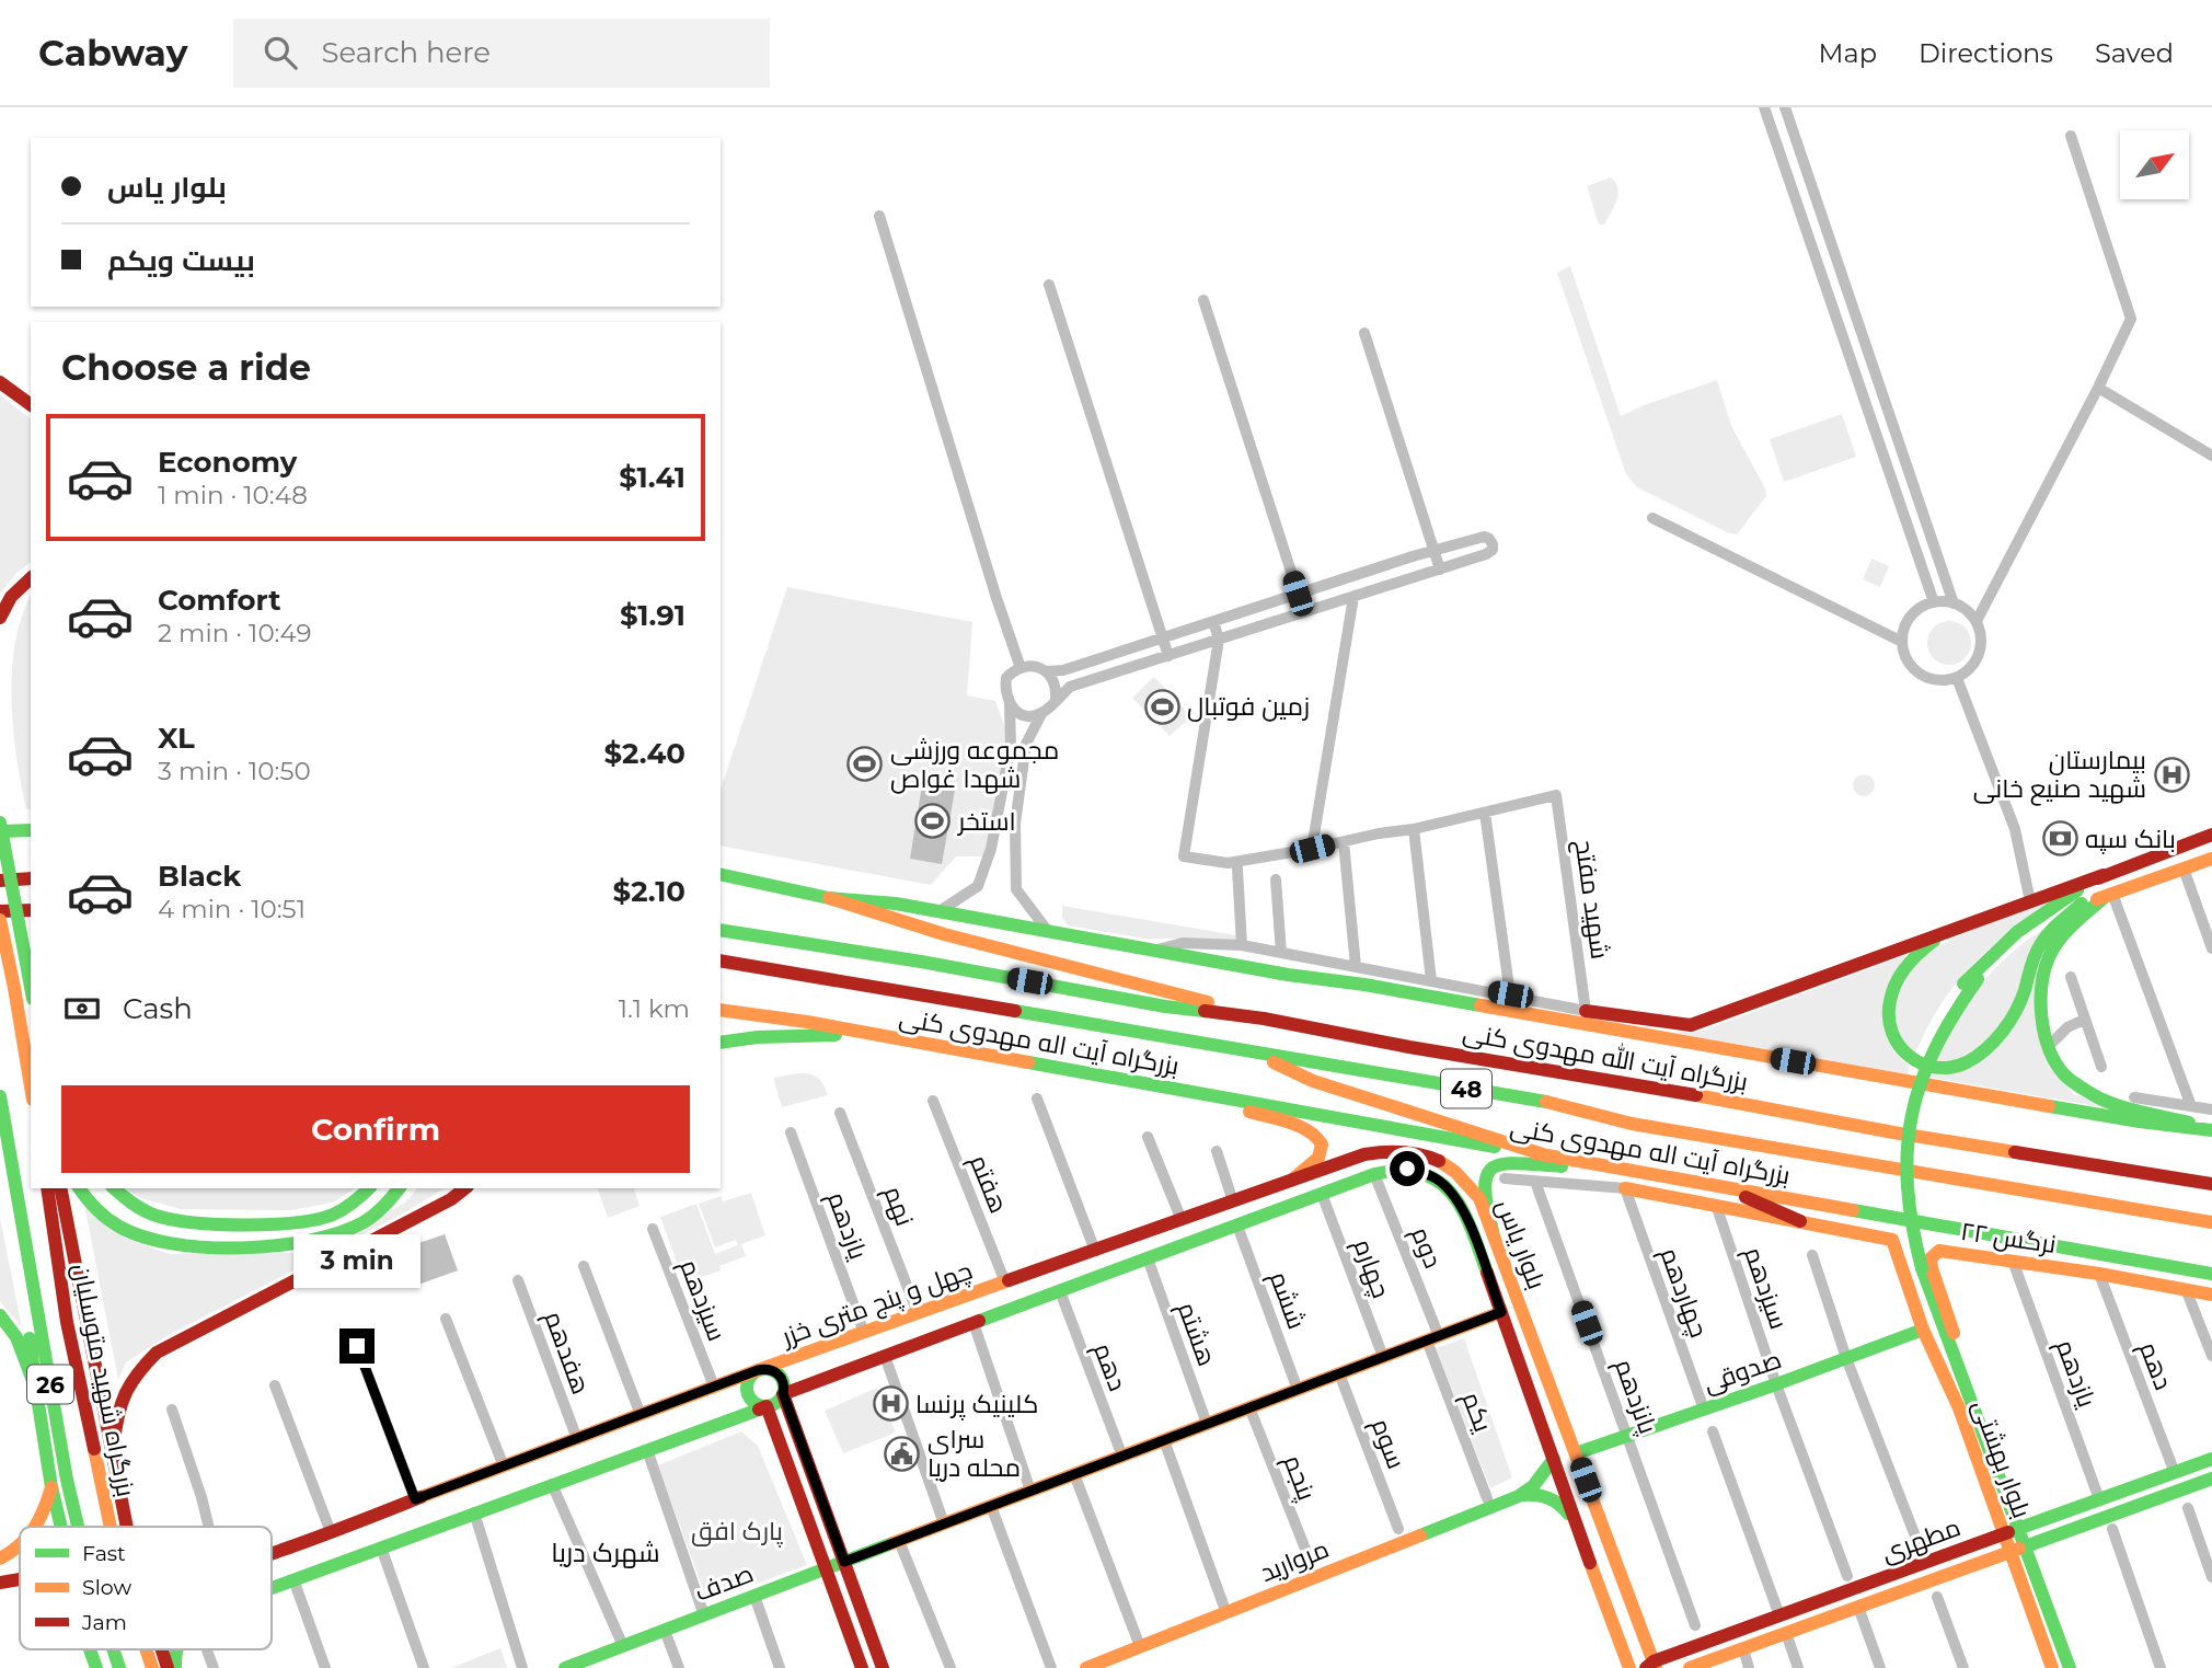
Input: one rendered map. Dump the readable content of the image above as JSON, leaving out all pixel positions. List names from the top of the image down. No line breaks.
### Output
{"streets":{"main road":["بزرگراه آیت اله مهدوی کنی","بزرگراه آیت الله مهدوی کنی","48","نرگس ۲۲","بلوار یاس","چهل و پنج متری خزر","صدوقی","بزرگراه شهید متوسلیان","26","بلوار بهشتی","مطهری","مروارید","صدف"],"street":["شهید مفتح","هفتم","نهم","یازدهم","دوم","چهارم","سیزدهم","چهاردهم","ششم","هشتم","هفدهم","دهم","پانزدهم","یکم","سوم","پنجم"]},"crossings":[["بزرگراه آیت الله مهدوی کنی","48"],["هفتم","چهل و پنج متری خزر"],["نهم","چهل و پنج متری خزر"],["یازدهم","نرگس ۲۲"],["یازدهم","چهل و پنج متری خزر"],["یازدهم","مطهری"],["نرگس ۲۲","دهم"],["نرگس ۲۲","بلوار بهشتی"],["بلوار یاس","چهل و پنج متری خزر"],["بلوار یاس","صدوقی"],["بلوار یاس","مطهری"],["بلوار یاس","صدف"],["دوم","چهل و پنج متری خزر"],["دوم","یکم"],["دوم","صدف"],["چهارم","چهل و پنج متری خزر"],["چهارم","صدف"],["سیزدهم","چهل و پنج متری خزر"],["سیزدهم","صدوقی"],["چهاردهم","صدوقی"],["ششم","چهل و پنج متری خزر"],["ششم","صدف"],["چهل و پنج متری خزر","هشتم"],["چهل و پنج متری خزر","هفدهم"],["چهل و پنج متری خزر","دهم"],["هشتم","صدف"],["دهم","مطهری"],["دهم","صدف"],["صدوقی","پانزدهم"],["یکم","صدف"],["سوم","صدف"],["بلوار بهشتی","مطهری"],["پنجم","صدف"]],"districts":["شهرک دریا"],"parks":["پارک افق"],"places":{"sports":["زمین فوتبال","مجموعه ورزشی شهدا غواص","استخر"],"hospital":["بیمارستان شهید صنیع خانی","کلینیک پرنسا"],"bank":["بانک سپه"],"public building":["سرای محله دریا"]},"legend":["Fast","Slow","Jam"],"north":"top right","page":{"header":"Cabway","search":"Search here","nav":["Map","Directions","Saved"],"banner":["بلوار یاس","بیست ویکم"],"heading":"Choose a ride","list":[{"name":"Economy","note":"1 min · 10:48","value":"$1.41"},{"name":"Comfort","note":"2 min · 10:49","value":"$1.91"},{"name":"XL","note":"3 min · 10:50","value":"$2.40"},{"name":"Black","note":"4 min · 10:51","value":"$2.10"}],"pay":["Cash","1.1 km"],"buttons":"Confirm","bubble":"3 min"}}
